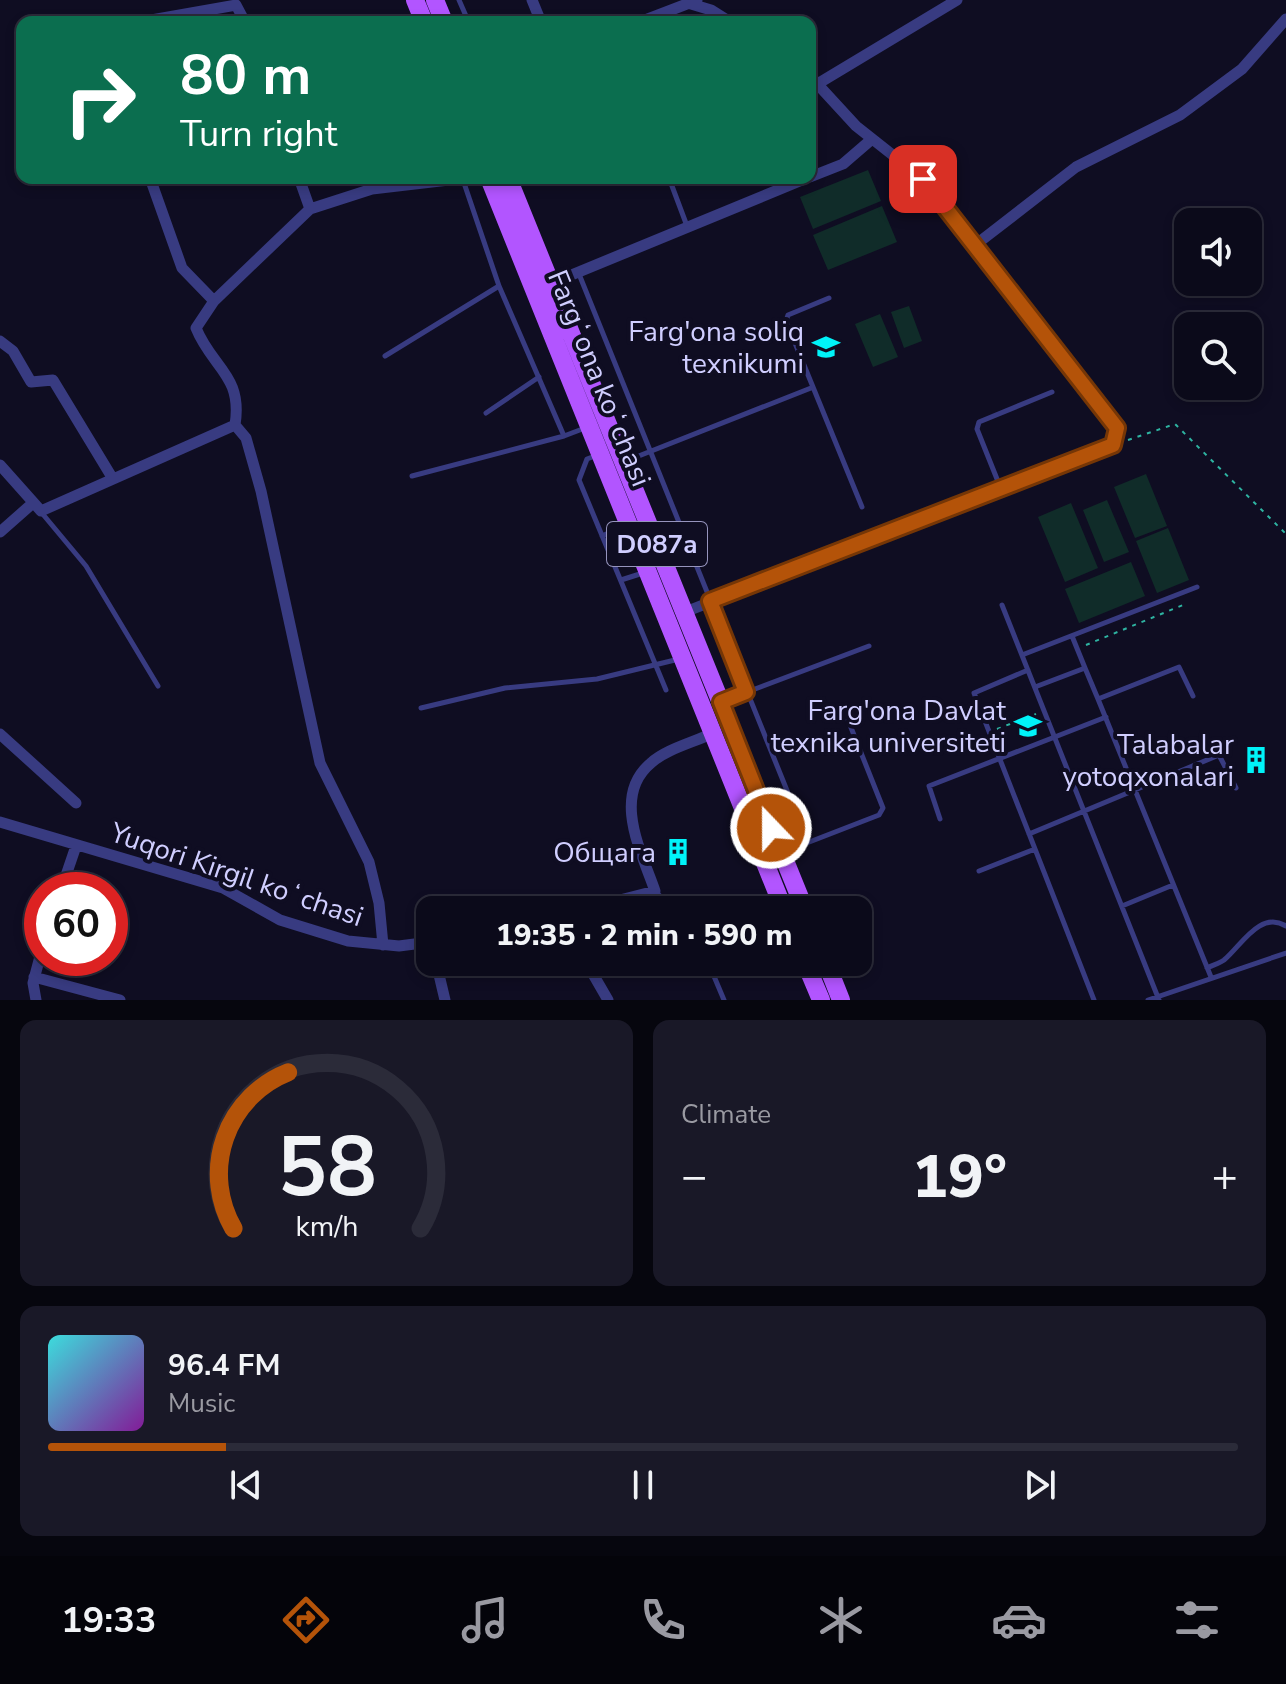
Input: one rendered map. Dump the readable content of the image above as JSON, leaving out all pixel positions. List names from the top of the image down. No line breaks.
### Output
{"streets":{"main road":["Fargʻona koʻchasi","D087a"],"street":["Yuqori Kirgil koʻchasi"]},"places":{"school or university":["Farg'ona soliq texnikumi","Farg'ona Davlat texnika universiteti"],"building":["Talabalar yotoqxonalari","Общага"]},"page":{"turn":["80 m","Turn right"],"limit":"60","trip":"19:35 · 2 min · 590 m","tile":"Climate","heat":["−","19°","+"],"song":["96.4 FM","Music"],"tabs":"19:33","gauge":["58","km/h"]}}
